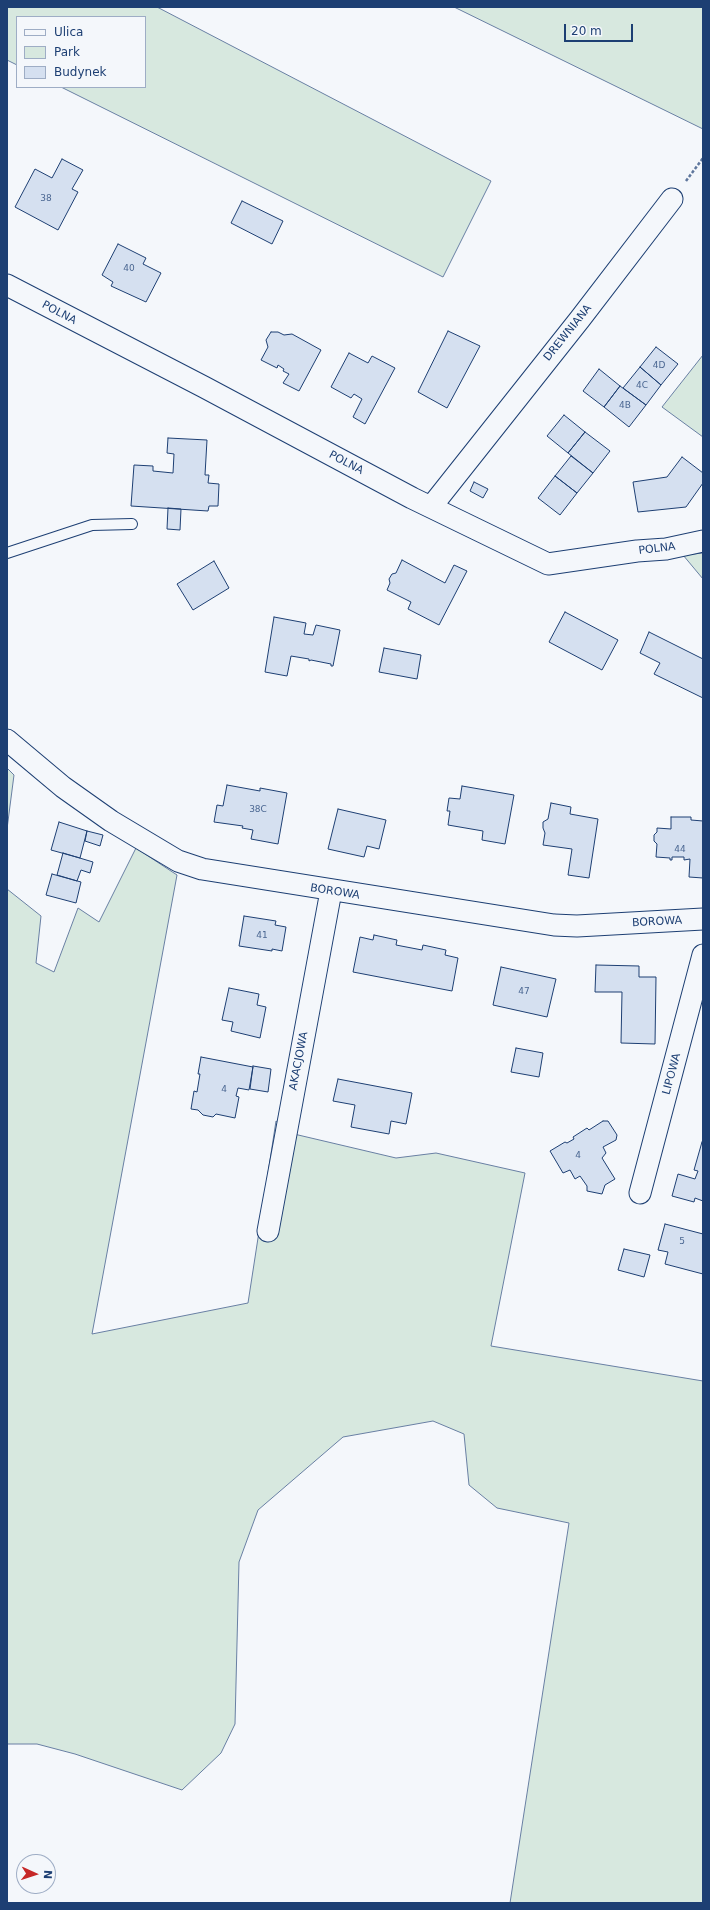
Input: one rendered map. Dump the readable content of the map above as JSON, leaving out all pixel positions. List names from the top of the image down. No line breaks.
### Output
{"streets":{"street":["POLNA","DREWNIANA","BOROWA","AKACJOWA","LIPOWA"]},"crossings":[["POLNA","DREWNIANA"],["BOROWA","AKACJOWA"]],"house_numbers":["38","40","4D","4C","4B","38C","44","41","47","4","4","5"],"legend":["Ulica","Park","Budynek"],"scale_bar":"20 m","north":"right"}
